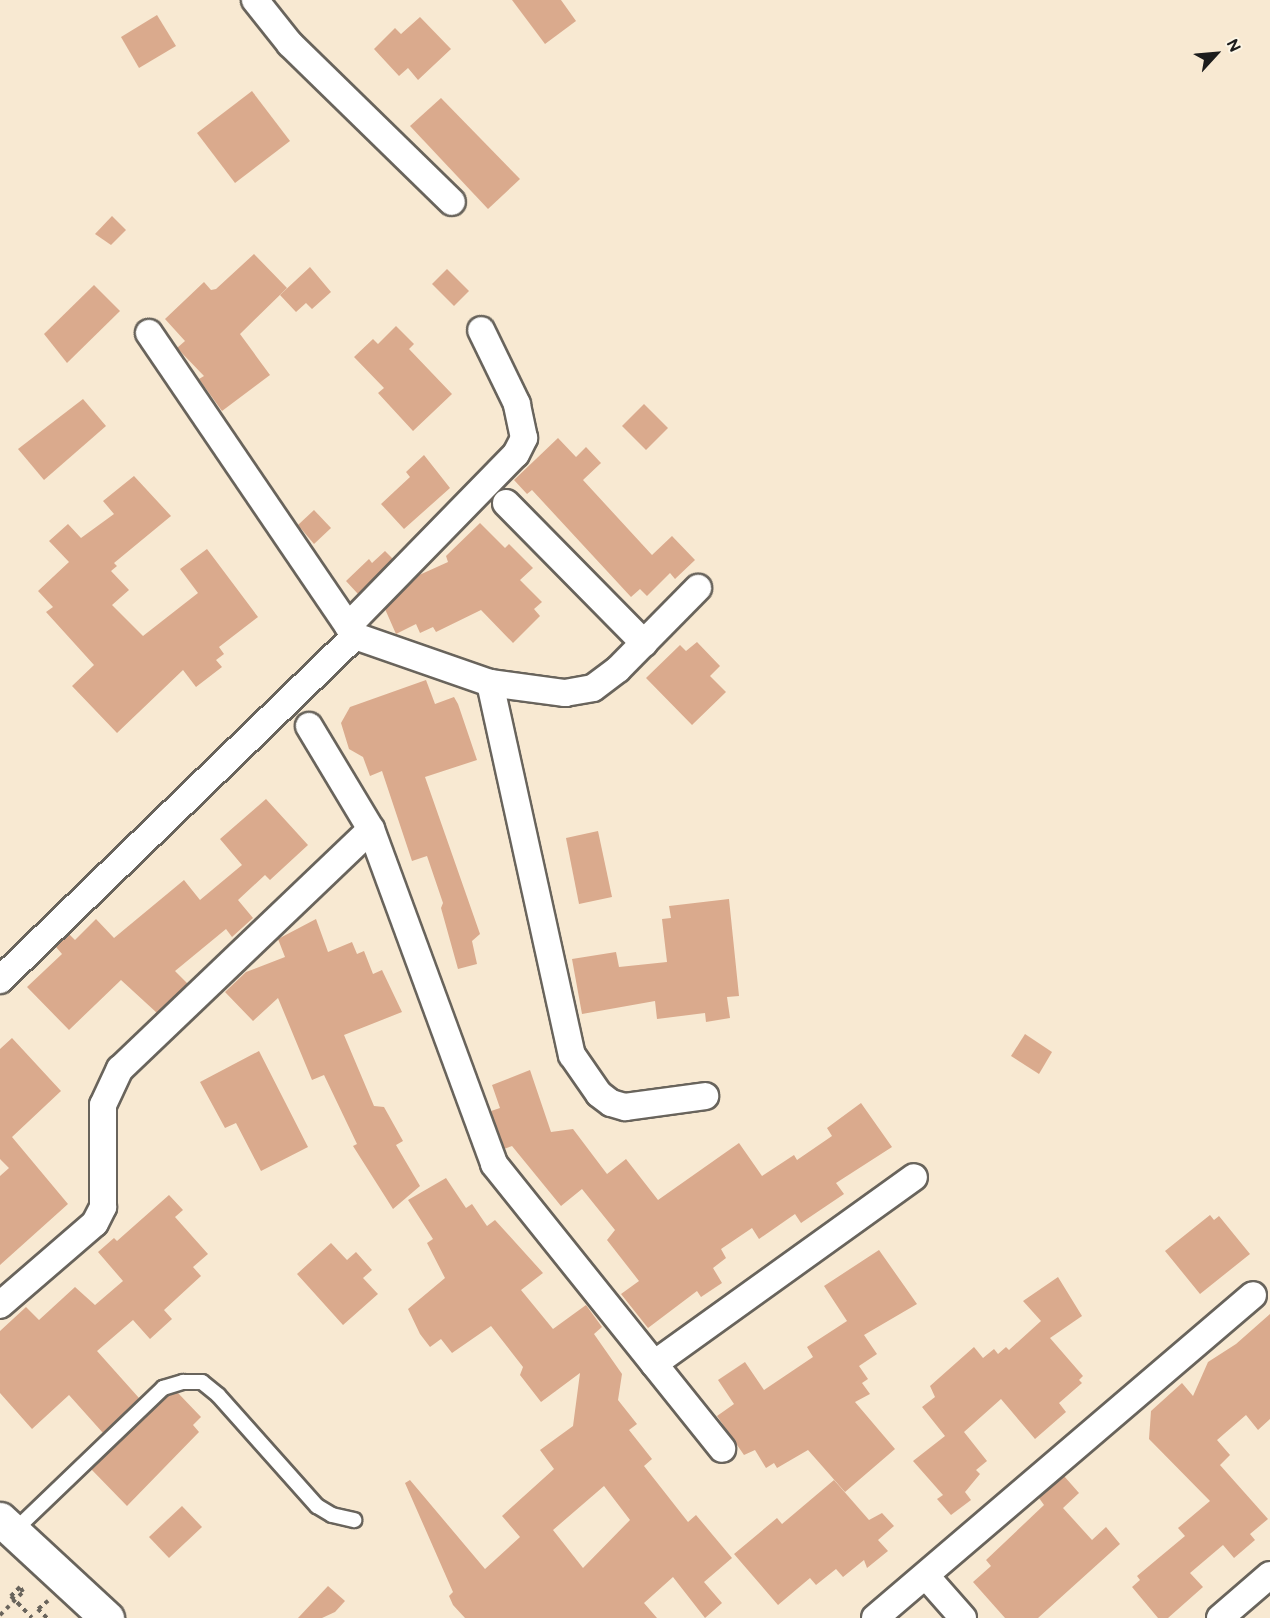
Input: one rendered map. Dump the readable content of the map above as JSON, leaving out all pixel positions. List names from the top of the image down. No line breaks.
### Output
{"north":"top right"}
